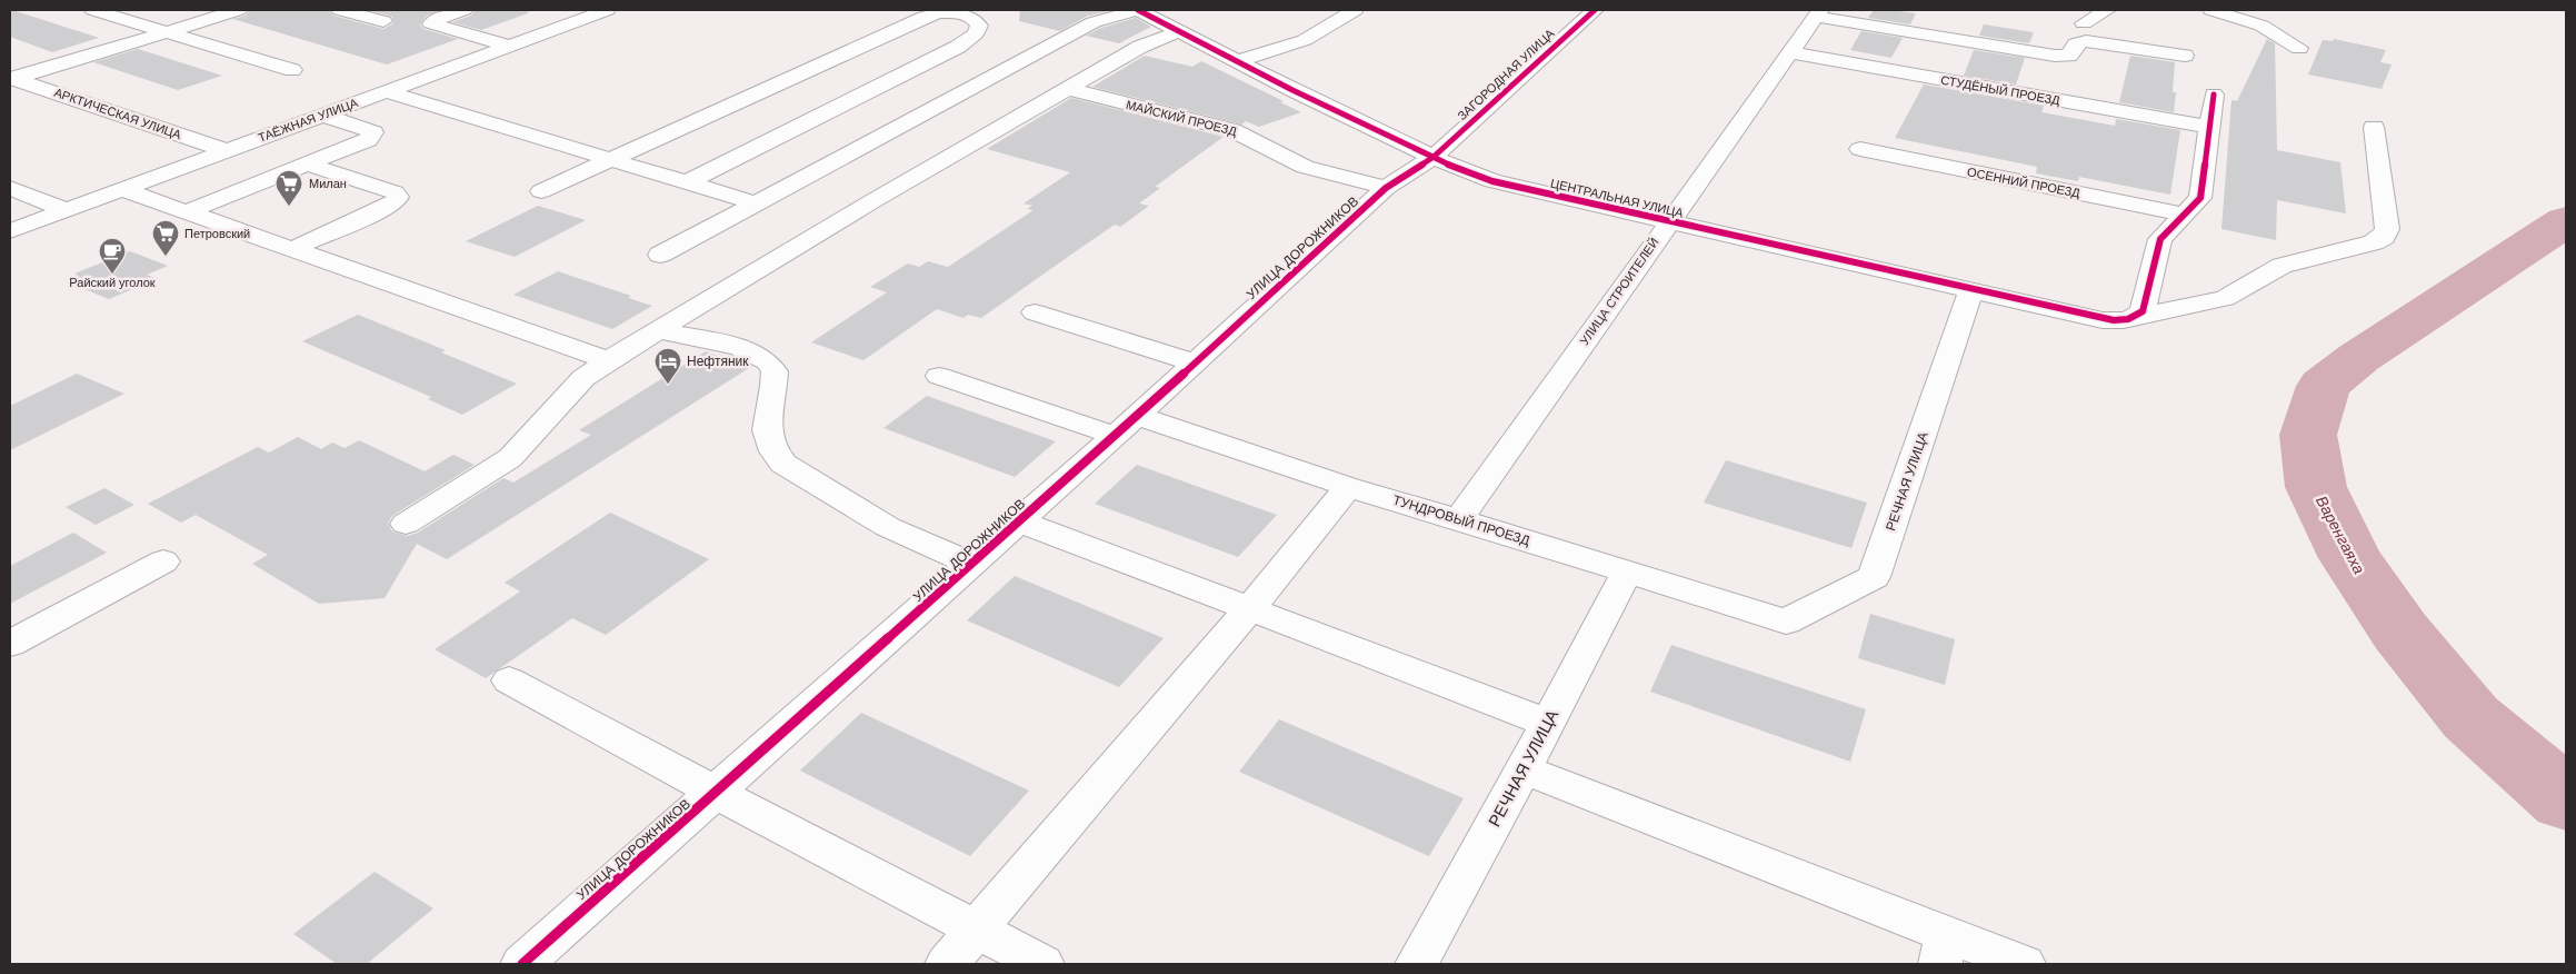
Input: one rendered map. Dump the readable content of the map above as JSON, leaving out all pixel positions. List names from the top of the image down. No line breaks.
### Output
{"streets":{"street":["ЗАГОРОДНАЯ УЛИЦА","СТУДЁНЫЙ ПРОЕЗД","АРКТИЧЕСКАЯ УЛИЦА","МАЙСКИЙ ПРОЕЗД","ТАЁЖНАЯ УЛИЦА","ОСЕННИЙ ПРОЕЗД","ЦЕНТРАЛЬНАЯ УЛИЦА","УЛИЦА ДОРОЖНИКОВ","УЛИЦА СТРОИТЕЛЕЙ","РЕЧНАЯ УЛИЦА","ТУНДРОВЫЙ ПРОЕЗД"]},"crossings":[["ЗАГОРОДНАЯ УЛИЦА","ЦЕНТРАЛЬНАЯ УЛИЦА"],["ЗАГОРОДНАЯ УЛИЦА","УЛИЦА ДОРОЖНИКОВ"],["СТУДЁНЫЙ ПРОЕЗД","УЛИЦА СТРОИТЕЛЕЙ"],["АРКТИЧЕСКАЯ УЛИЦА","ТАЁЖНАЯ УЛИЦА"],["МАЙСКИЙ ПРОЕЗД","УЛИЦА ДОРОЖНИКОВ"],["ЦЕНТРАЛЬНАЯ УЛИЦА","УЛИЦА ДОРОЖНИКОВ"],["ЦЕНТРАЛЬНАЯ УЛИЦА","УЛИЦА СТРОИТЕЛЕЙ"],["ЦЕНТРАЛЬНАЯ УЛИЦА","РЕЧНАЯ УЛИЦА"],["УЛИЦА ДОРОЖНИКОВ","ТУНДРОВЫЙ ПРОЕЗД"],["УЛИЦА СТРОИТЕЛЕЙ","ТУНДРОВЫЙ ПРОЕЗД"],["РЕЧНАЯ УЛИЦА","ТУНДРОВЫЙ ПРОЕЗД"]],"water":["Варенгаяха"],"places":{"supermarket":["Милан","Петровский"],"cafe":["Райский уголок"],"hotel":["Нефтяник"]}}
